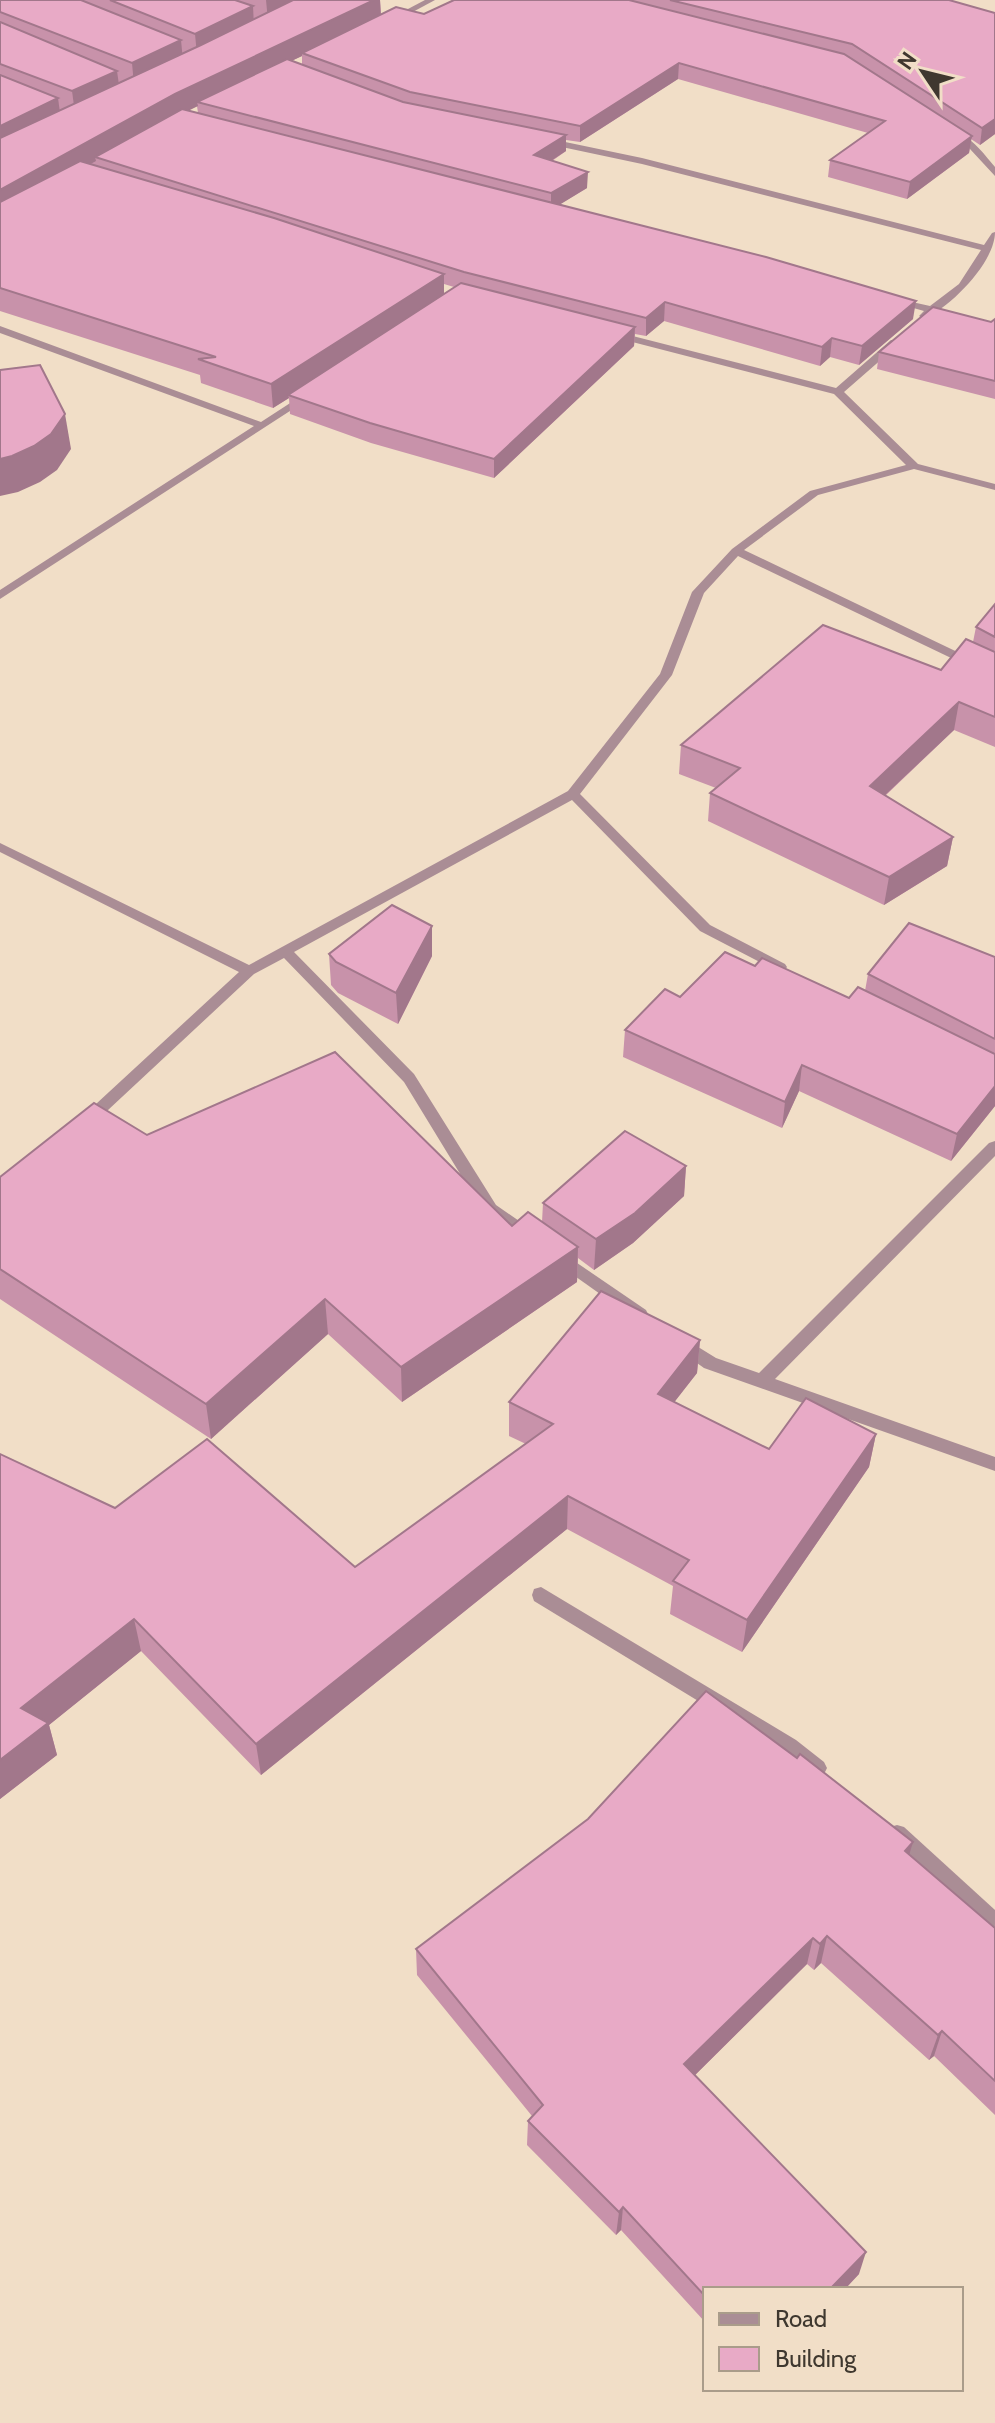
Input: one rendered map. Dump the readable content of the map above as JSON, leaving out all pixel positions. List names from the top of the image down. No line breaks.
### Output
{"legend":["Road","Building"],"north":"top left"}
